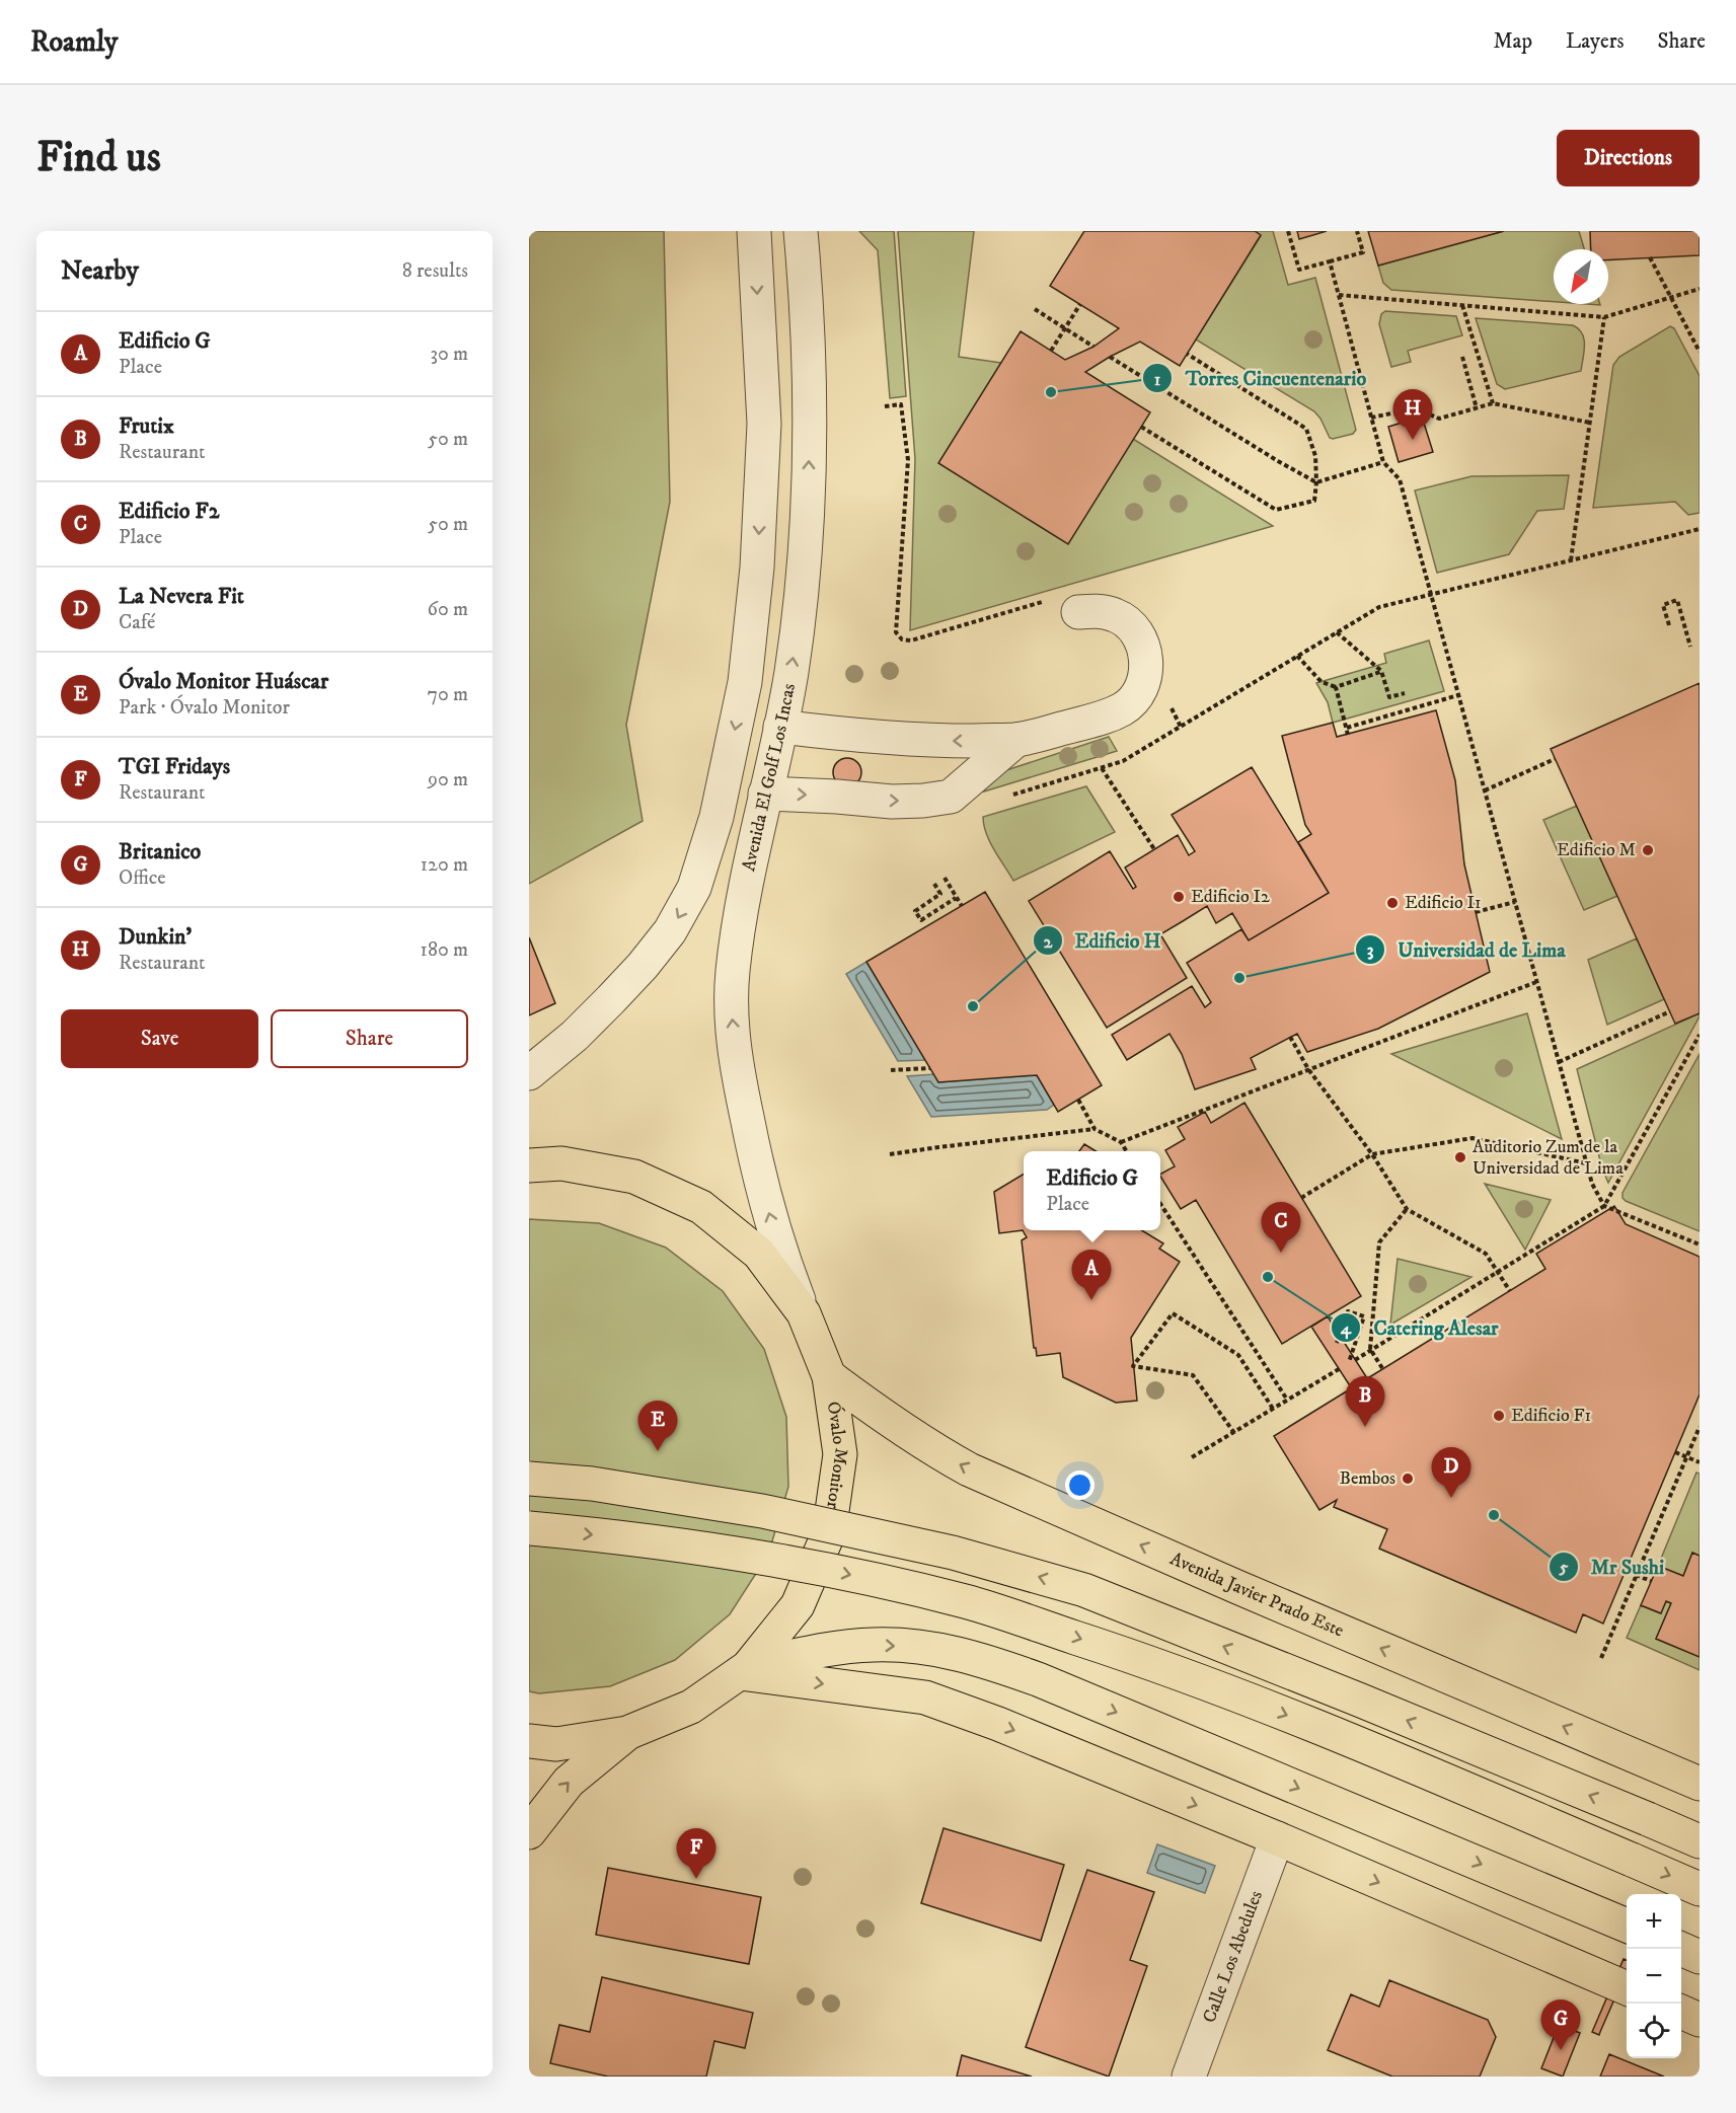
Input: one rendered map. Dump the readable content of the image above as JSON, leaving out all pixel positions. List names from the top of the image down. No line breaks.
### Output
{"streets":{"main road":["Óvalo Monitor","Avenida Javier Prado Este"],"street":["Avenida El Golf Los Incas","Calle Los Abedules"]},"crossings":[["Avenida El Golf Los Incas","Óvalo Monitor"],["Óvalo Monitor","Avenida Javier Prado Este"]],"places":["Torres Cincuentenario","Edificio M","Edificio I2","Edificio I1","Universidad de Lima","Edificio H","Auditorio Zum de la Universidad de Lima","Catering Alesar","Edificio F1","Bembos","Mr Sushi"],"north":"bottom left","page":{"header":"Roamly","nav":["Map","Layers","Share"],"buttons":["Directions",["Save","Share"]],"title":"Find us","heading":["Nearby","8 results"],"list":[{"mark":"A","name":"Edificio G","note":"Place","value":"30 m"},{"mark":"B","name":"Frutix","note":"Restaurant","value":"50 m"},{"mark":"C","name":"Edificio F2","note":"Place","value":"50 m"},{"mark":"D","name":"La Nevera Fit","note":"Café","value":"60 m"},{"mark":"E","name":"Óvalo Monitor Huáscar","note":"Park · Óvalo Monitor","value":"70 m"},{"mark":"F","name":"TGI Fridays","note":"Restaurant","value":"90 m"},{"mark":"G","name":"Britanico","note":"Office","value":"120 m"},{"mark":"H","name":"Dunkin'","note":"Restaurant","value":"180 m"}],"pins":["H","C","A","B","E","D","F","G"],"popup":["Edificio G","Place"],"map_buttons":["+","−"]}}
